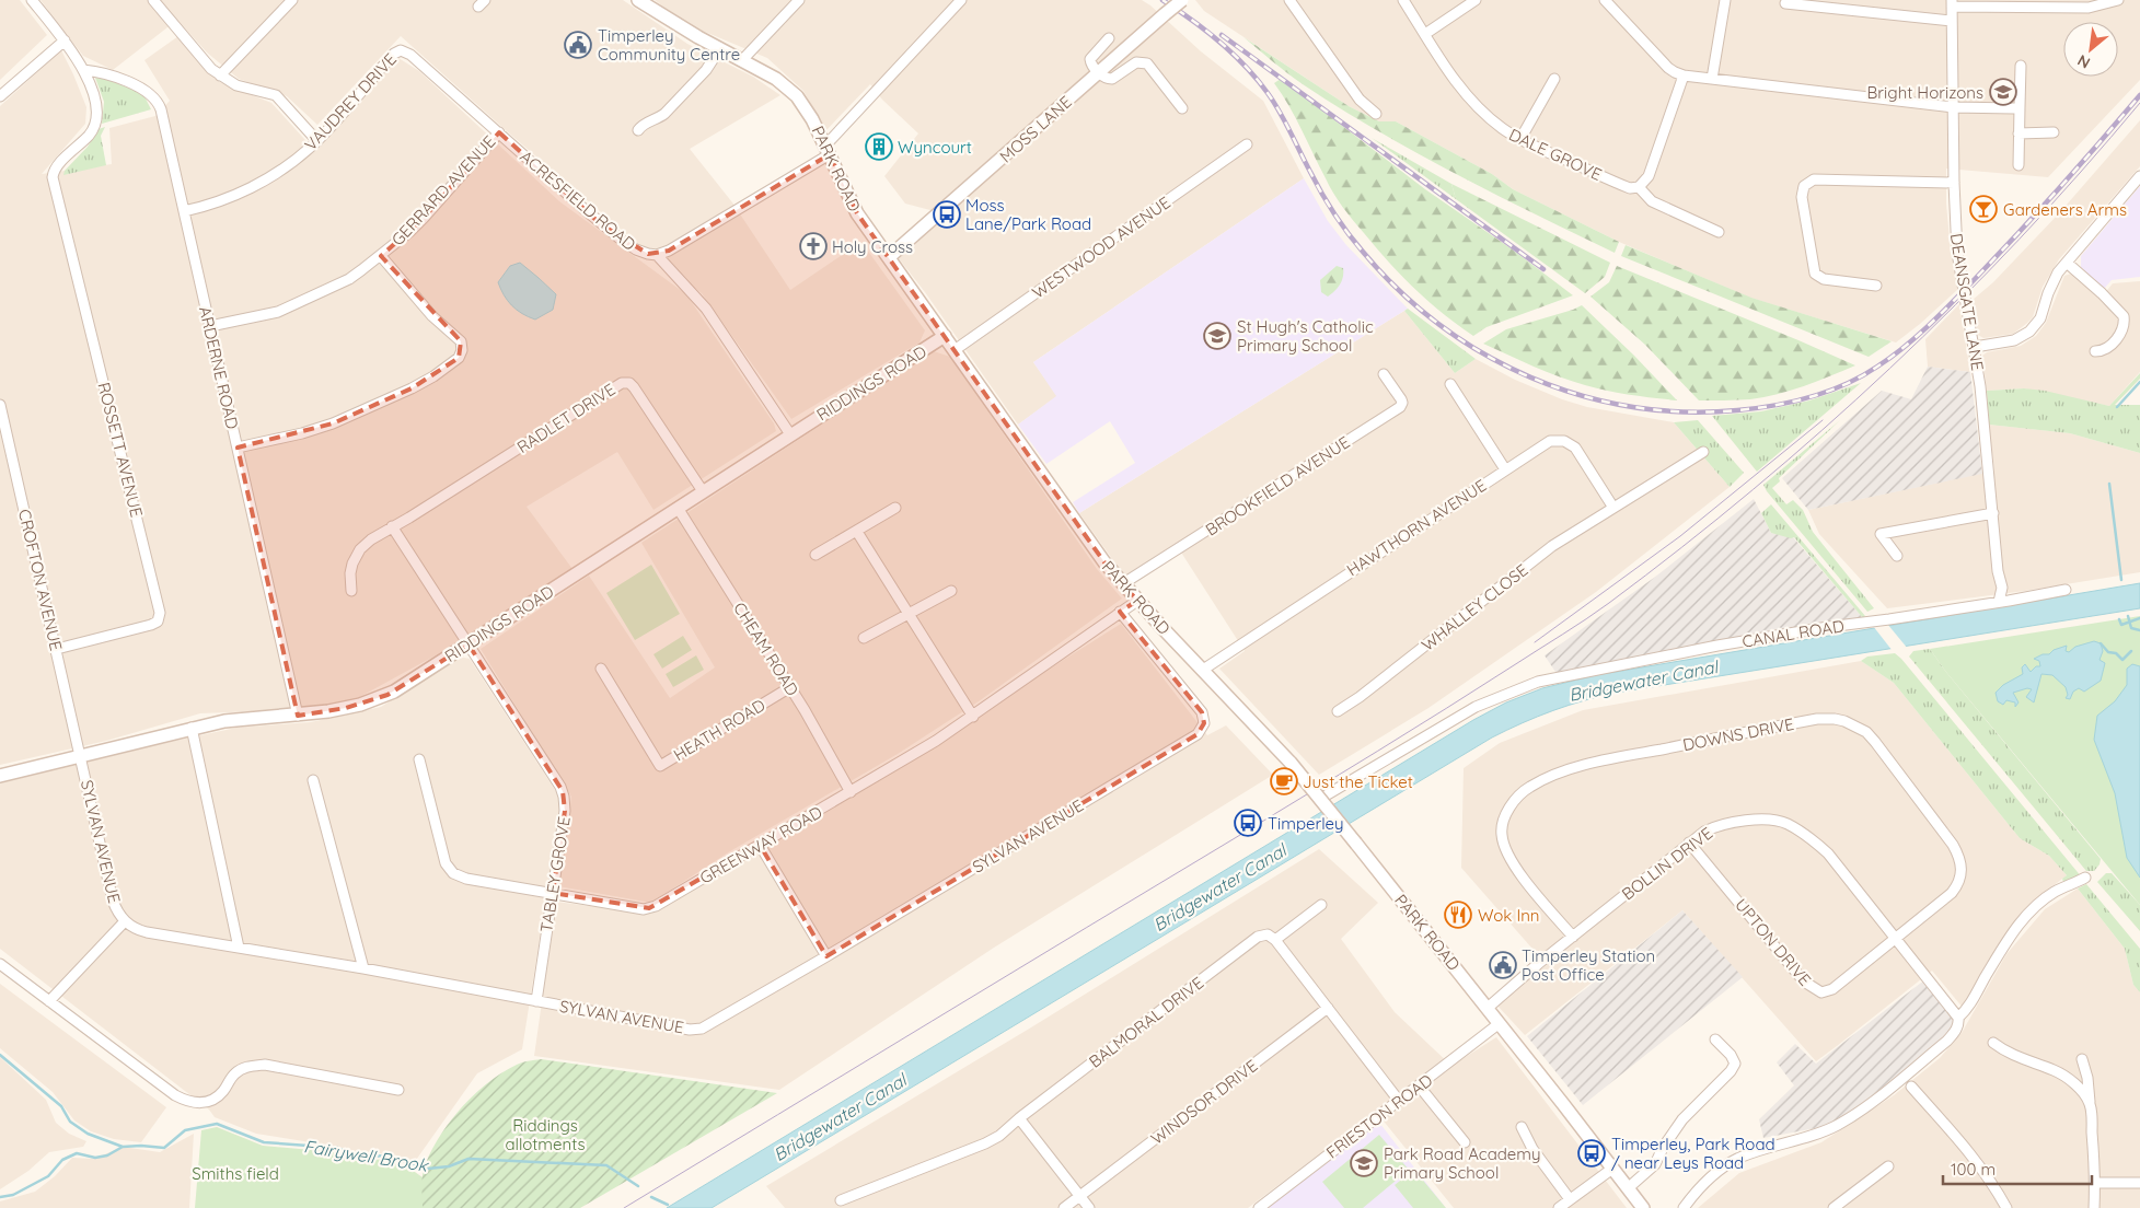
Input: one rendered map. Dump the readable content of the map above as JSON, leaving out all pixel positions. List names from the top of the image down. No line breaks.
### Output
{"streets":{"main road":["MOSS LANE","PARK ROAD","RIDDINGS ROAD"],"street":["VAUDREY DRIVE","DALE GROVE","GERRARD AVENUE","ACRESFIELD ROAD","WESTWOOD AVENUE","DEANSGATE LANE","ARDERNE ROAD","RADLET DRIVE","ROSSETT AVENUE","BROOKFIELD AVENUE","HAWTHORN AVENUE","CROFTON AVENUE","WHALLEY CLOSE","CANAL ROAD","CHEAM ROAD","HEATH ROAD","DOWNS DRIVE","SYLVAN AVENUE","GREENWAY ROAD","BOLLIN DRIVE","TABLEY GROVE","UPTON DRIVE","BALMORAL DRIVE","WINDSOR DRIVE","FRIESTON ROAD"]},"crossings":[["VAUDREY DRIVE","ACRESFIELD ROAD"],["VAUDREY DRIVE","ARDERNE ROAD"],["MOSS LANE","PARK ROAD"],["PARK ROAD","ACRESFIELD ROAD"],["PARK ROAD","WESTWOOD AVENUE"],["PARK ROAD","RIDDINGS ROAD"],["PARK ROAD","BROOKFIELD AVENUE"],["PARK ROAD","HAWTHORN AVENUE"],["PARK ROAD","CANAL ROAD"],["PARK ROAD","GREENWAY ROAD"],["PARK ROAD","BOLLIN DRIVE"],["PARK ROAD","FRIESTON ROAD"],["GERRARD AVENUE","ACRESFIELD ROAD"],["GERRARD AVENUE","ARDERNE ROAD"],["DEANSGATE LANE","CANAL ROAD"],["ARDERNE ROAD","RIDDINGS ROAD"],["ARDERNE ROAD","ROSSETT AVENUE"],["RIDDINGS ROAD","RADLET DRIVE"],["RIDDINGS ROAD","CROFTON AVENUE"],["RIDDINGS ROAD","CHEAM ROAD"],["RIDDINGS ROAD","SYLVAN AVENUE"],["RIDDINGS ROAD","TABLEY GROVE"],["RADLET DRIVE","TABLEY GROVE"],["ROSSETT AVENUE","CROFTON AVENUE"],["HAWTHORN AVENUE","WHALLEY CLOSE"],["CROFTON AVENUE","SYLVAN AVENUE"],["CHEAM ROAD","HEATH ROAD"],["CHEAM ROAD","GREENWAY ROAD"],["DOWNS DRIVE","BOLLIN DRIVE"],["DOWNS DRIVE","UPTON DRIVE"],["SYLVAN AVENUE","GREENWAY ROAD"],["SYLVAN AVENUE","TABLEY GROVE"],["GREENWAY ROAD","TABLEY GROVE"],["BOLLIN DRIVE","UPTON DRIVE"]],"water":["Bridgewater Canal","Fairywell Brook"],"parks":["Riddings allotments","Smiths field"],"places":{"public building":["Timperley Community Centre","Timperley Station Post Office"],"school or university":["Bright Horizons","St Hugh's Catholic Primary School","Park Road Academy Primary School"],"building":["Wyncourt"],"bar":["Gardeners Arms"],"bus stop":["Moss Lane/Park Road","Timperley","Timperley, Park Road / near Leys Road"],"church":["Holy Cross"],"cafe":["Just the Ticket"],"restaurant":["Wok Inn"]},"scale_bar":"100 m","north":"bottom left"}
